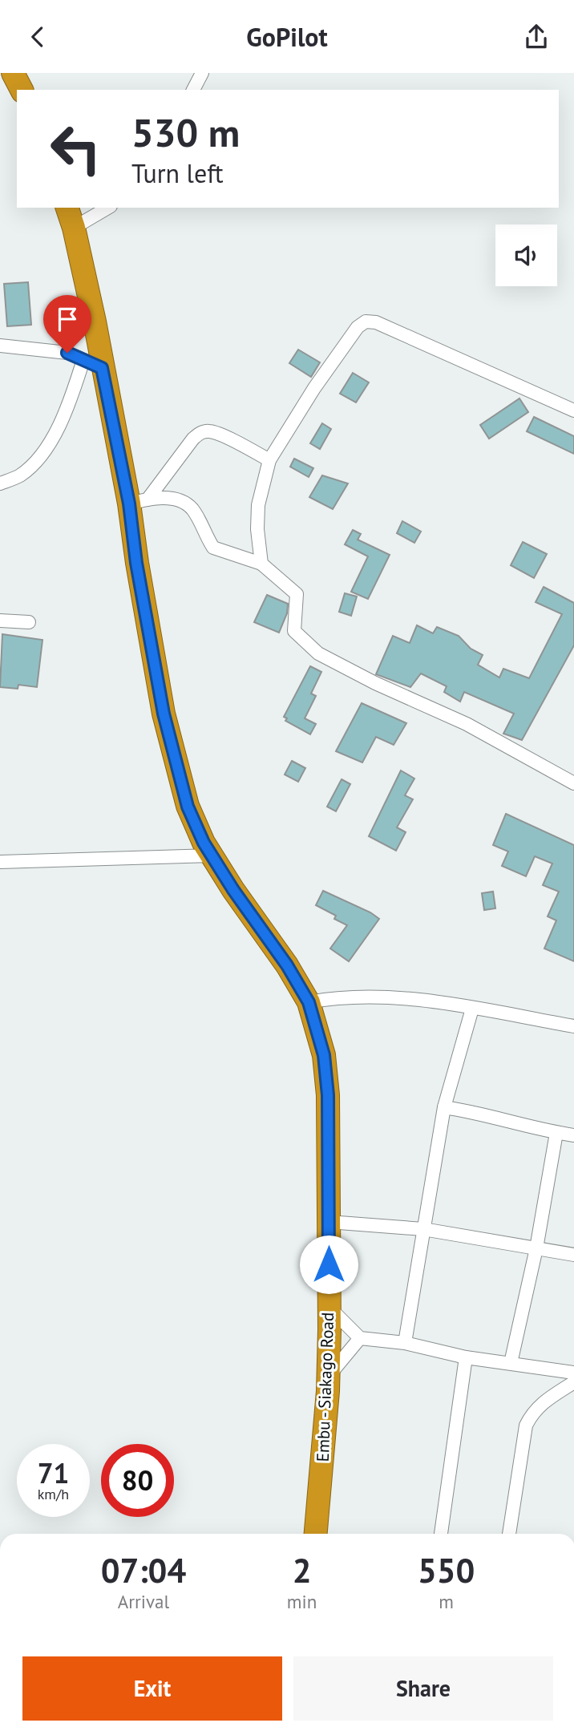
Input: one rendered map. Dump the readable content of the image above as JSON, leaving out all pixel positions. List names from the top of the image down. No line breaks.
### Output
{"streets":{"highway":["Embu - Siakago Road"]},"page":{"header":"GoPilot","turn":["530 m","Turn left"],"speed":"71 km/h","limit":"80","eta":["07:04","Arrival","2","min","550","m"],"buttons":["Exit","Share"]}}
